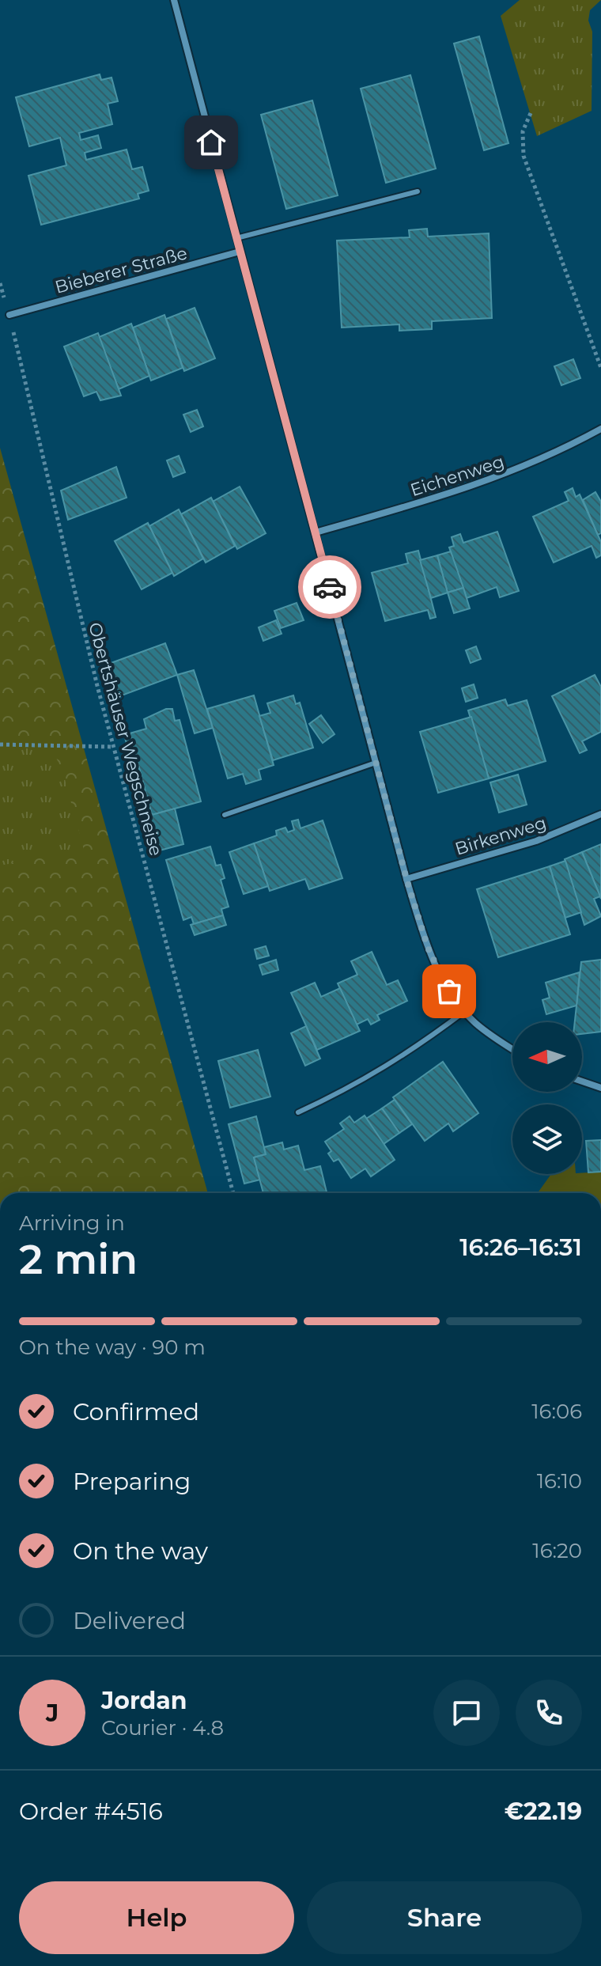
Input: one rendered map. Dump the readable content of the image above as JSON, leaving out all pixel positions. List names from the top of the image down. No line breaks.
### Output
{"streets":{"street":["Bieberer Straße","Eichenweg","Birkenweg"],"path":["Obertshäuser Wegschneise"]},"crossings":[["Bieberer Straße","Obertshäuser Wegschneise"]],"north":"left","page":{"heading":["2 min","Arriving in","16:26–16:31"],"panel":["Jordan","Courier · 4.8","Order #4516","€22.19"],"bar":"On the way · 90 m","list":[["Confirmed","16:06"],["Preparing","16:10"],["On the way","16:20"],"Delivered"],"round":"J","buttons":["Help","Share"]}}
